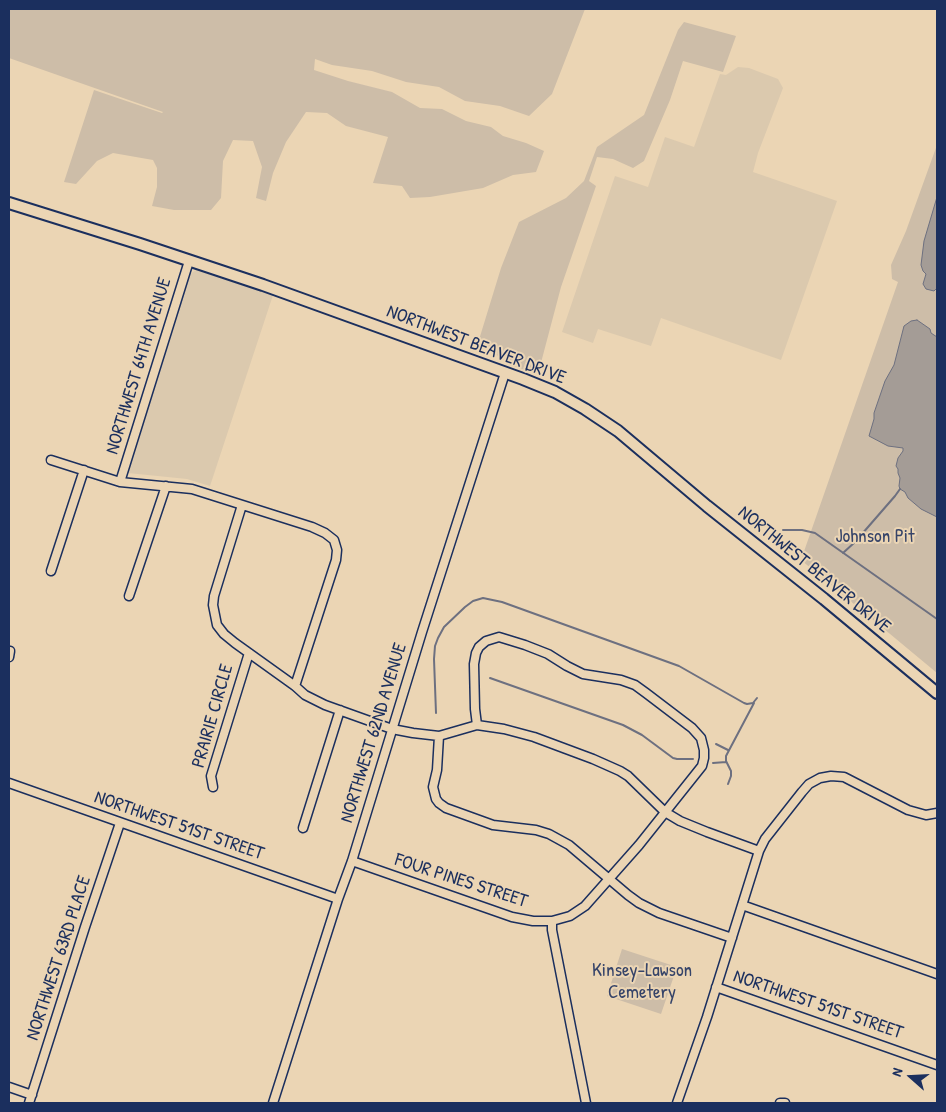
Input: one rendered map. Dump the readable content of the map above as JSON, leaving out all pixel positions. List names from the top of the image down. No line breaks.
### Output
{"streets":{"main road":["NORTHWEST BEAVER DRIVE"],"street":["NORTHWEST 64TH AVENUE","PRAIRIE CIRCLE","NORTHWEST 62ND AVENUE","NORTHWEST 51ST STREET","FOUR PINES STREET","NORTHWEST 63RD PLACE"]},"crossings":[["NORTHWEST BEAVER DRIVE","NORTHWEST 64TH AVENUE"],["NORTHWEST BEAVER DRIVE","NORTHWEST 62ND AVENUE"],["NORTHWEST 62ND AVENUE","NORTHWEST 51ST STREET"],["NORTHWEST 62ND AVENUE","FOUR PINES STREET"],["NORTHWEST 51ST STREET","NORTHWEST 63RD PLACE"]],"parks":["Johnson Pit","Kinsey-Lawson Cemetery"],"north":"left"}
